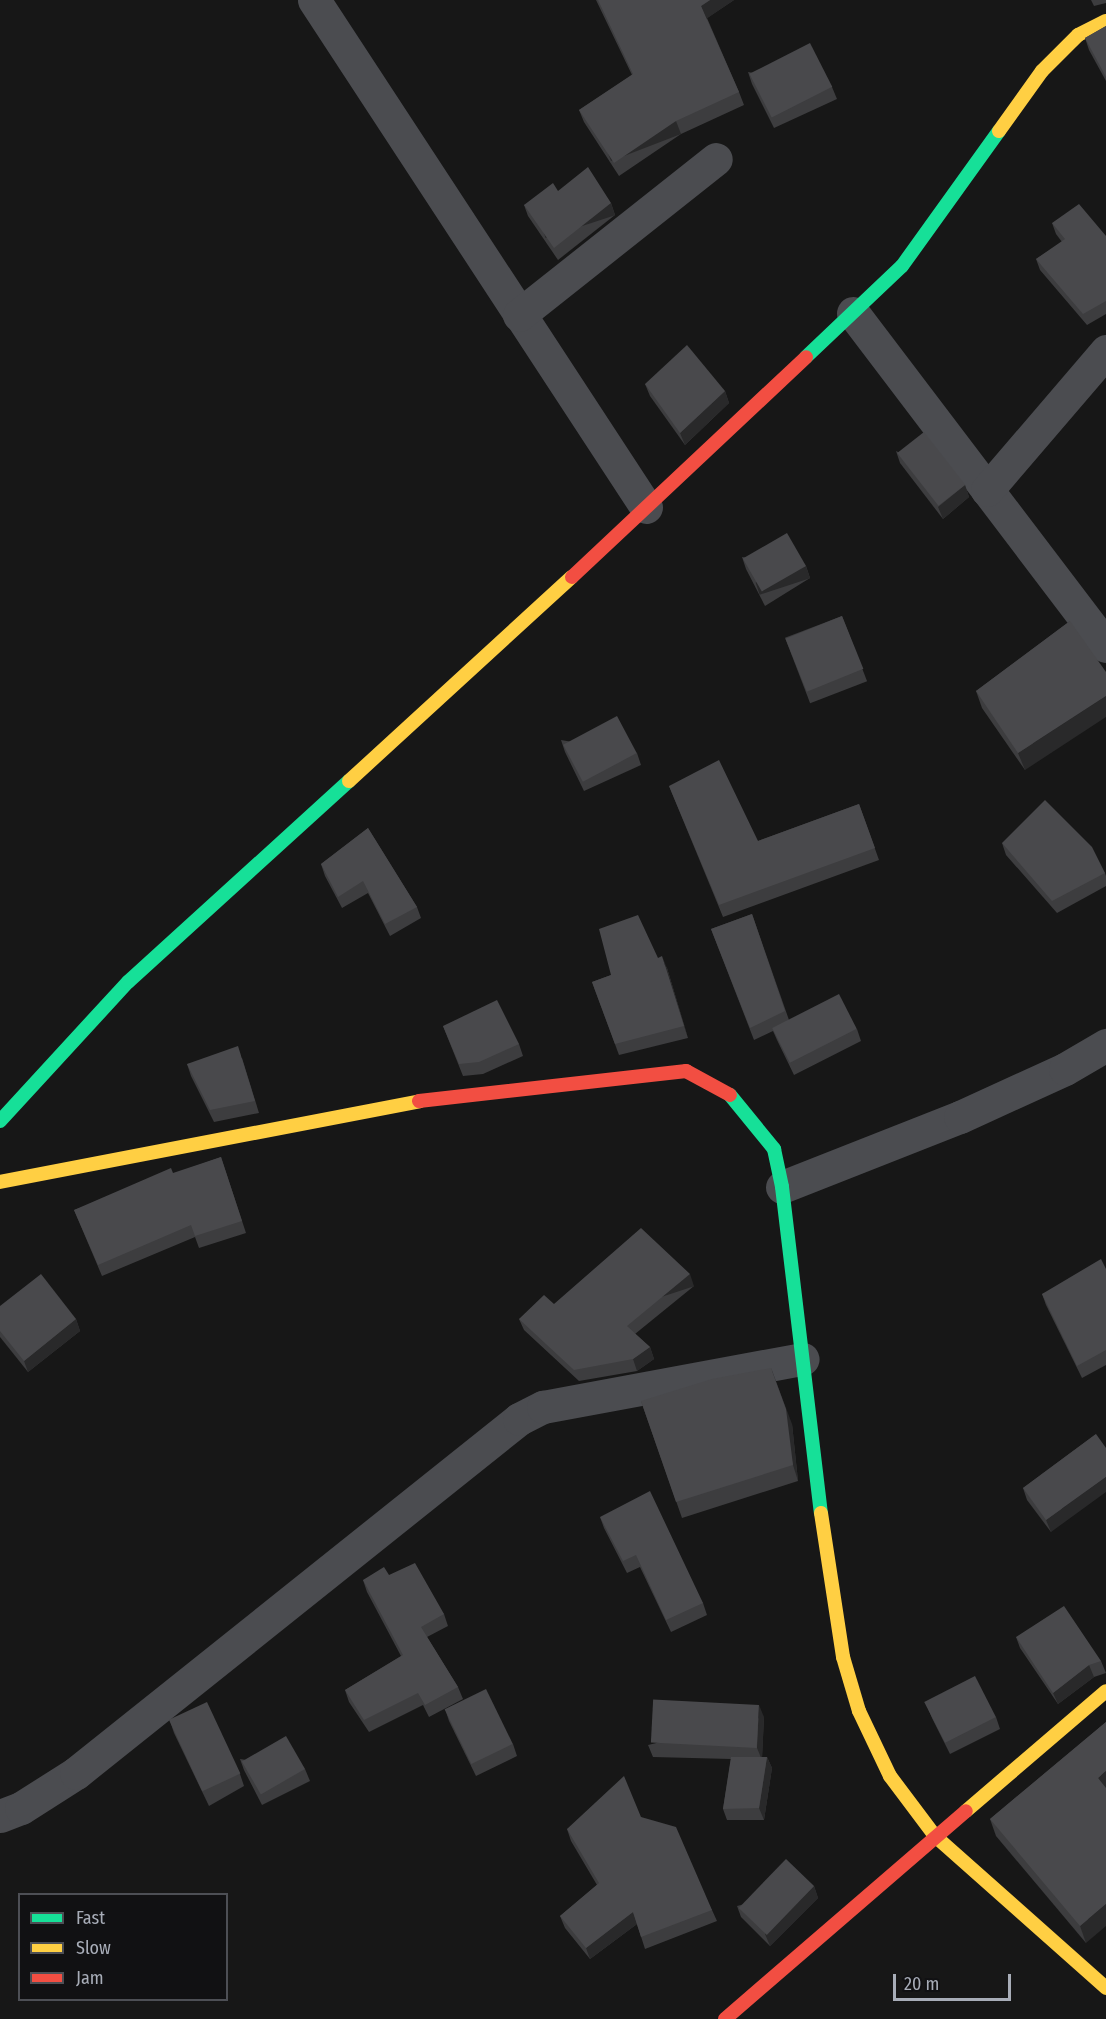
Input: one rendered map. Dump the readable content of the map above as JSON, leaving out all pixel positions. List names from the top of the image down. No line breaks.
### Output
{"legend":["Fast","Slow","Jam"],"scale_bar":"20 m"}
